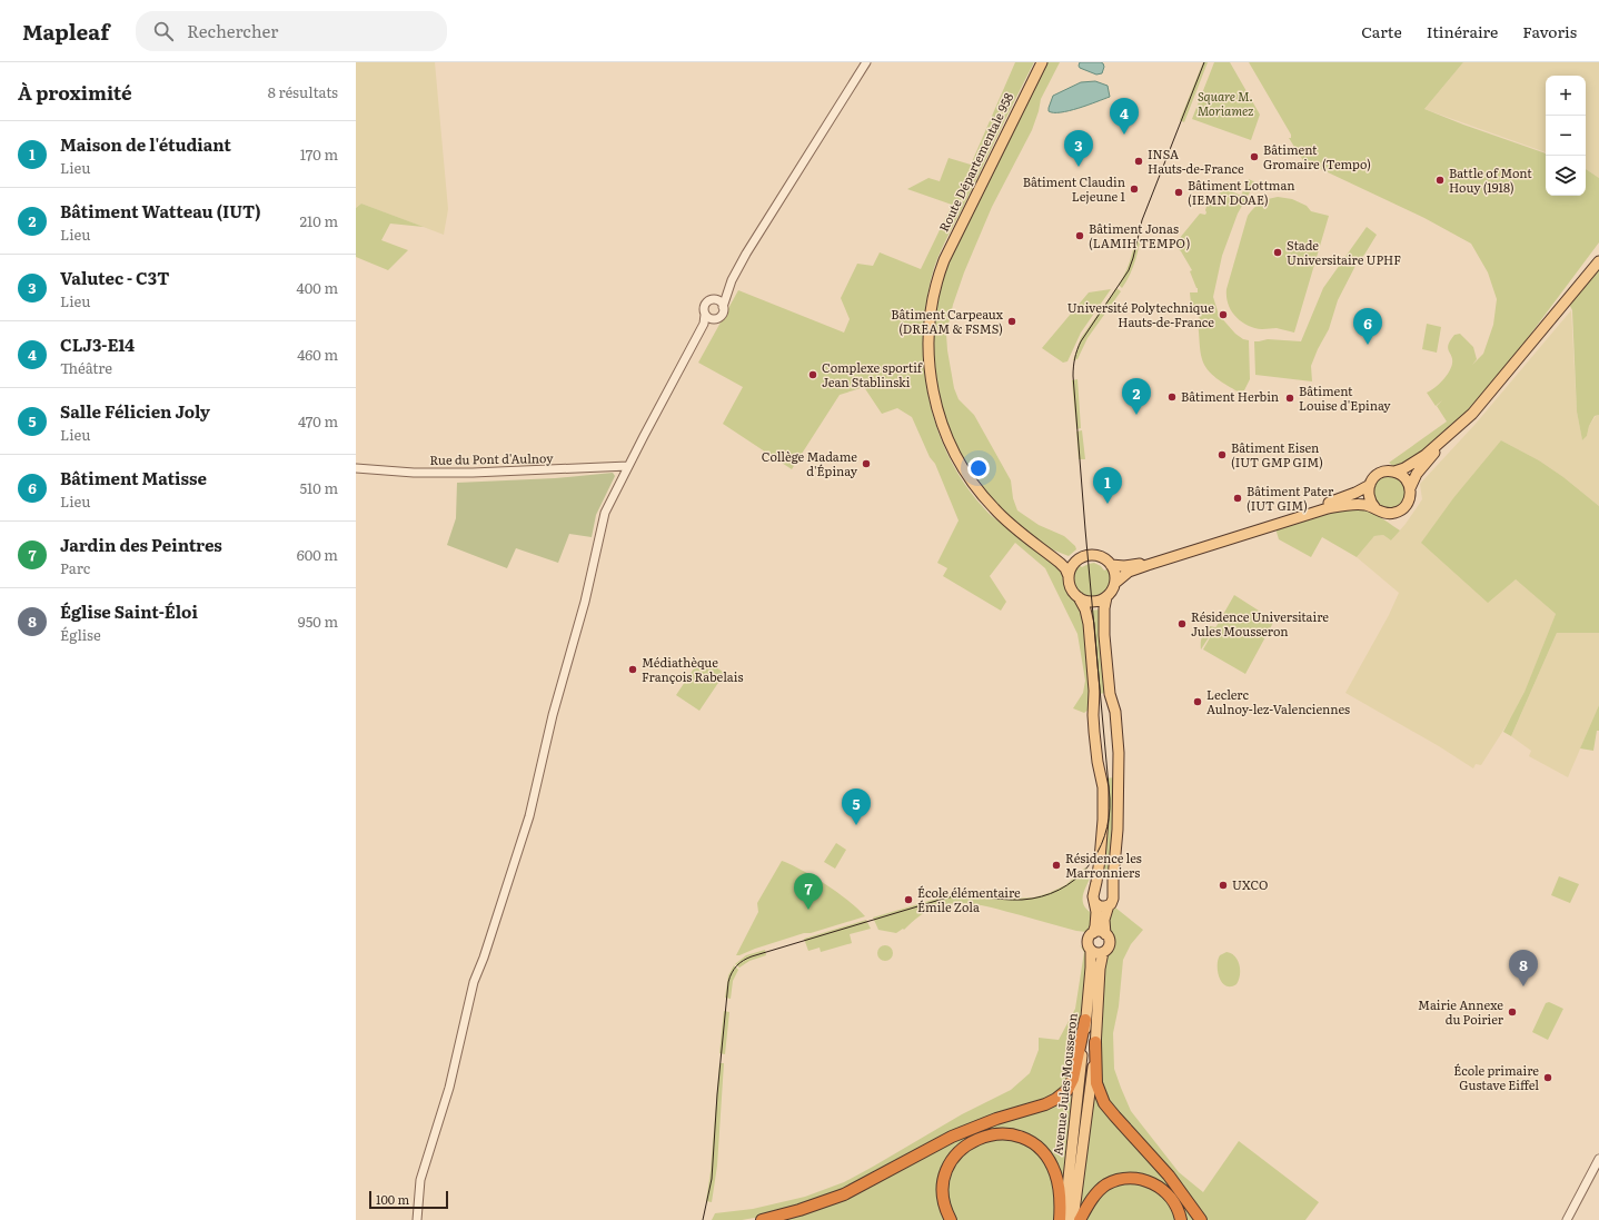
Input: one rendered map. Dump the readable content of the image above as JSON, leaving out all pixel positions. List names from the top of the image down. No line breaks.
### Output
{"streets":{"main road":["Route Départementale 958","Avenue Jules Mousseron"],"street":["Rue du Pont d'Aulnoy"]},"parks":["Square M. Moriamez"],"places":["Bâtiment Gromaire (Tempo)","INSA Hauts-de-France","Battle of Mont Houy (1918)","Bâtiment Claudin Lejeune 1","Bâtiment Lottman (IEMN DOAE)","Bâtiment Jonas (LAMIH TEMPO)","Stade Universitaire UPHF","Université Polytechnique Hauts-de-France","Bâtiment Carpeaux (DREAM & FSMS)","Complexe sportif Jean Stablinski","Bâtiment Herbin","Bâtiment Louise d'Epinay","Bâtiment Eisen (IUT GMP GIM)","Collège Madame d'Épinay","Bâtiment Pater (IUT GIM)","Résidence Universitaire Jules Mousseron","Médiathèque François Rabelais","Leclerc Aulnoy-lez-Valenciennes","Résidence les Marronniers","UXCO","École élémentaire Émile Zola","Mairie Annexe du Poirier","École primaire Gustave Eiffel"],"scale_bar":"100 m","page":{"header":"Mapleaf","search":"Rechercher","nav":["Carte","Itinéraire","Favoris"],"heading":["À proximité","8 résultats"],"map_buttons":["+","−"],"pins":["4","3","6","2","1","5","7","8"],"list":[{"mark":"1","name":"Maison de l'étudiant","note":"Lieu","value":"170 m"},{"mark":"2","name":"Bâtiment Watteau (IUT)","note":"Lieu","value":"210 m"},{"mark":"3","name":"Valutec - C3T","note":"Lieu","value":"400 m"},{"mark":"4","name":"CLJ3-E14","note":"Théâtre","value":"460 m"},{"mark":"5","name":"Salle Félicien Joly","note":"Lieu","value":"470 m"},{"mark":"6","name":"Bâtiment Matisse","note":"Lieu","value":"510 m"},{"mark":"7","name":"Jardin des Peintres","note":"Parc","value":"600 m"},{"mark":"8","name":"Église Saint-Éloi","note":"Église","value":"950 m"}],"scale":"100 m"}}
